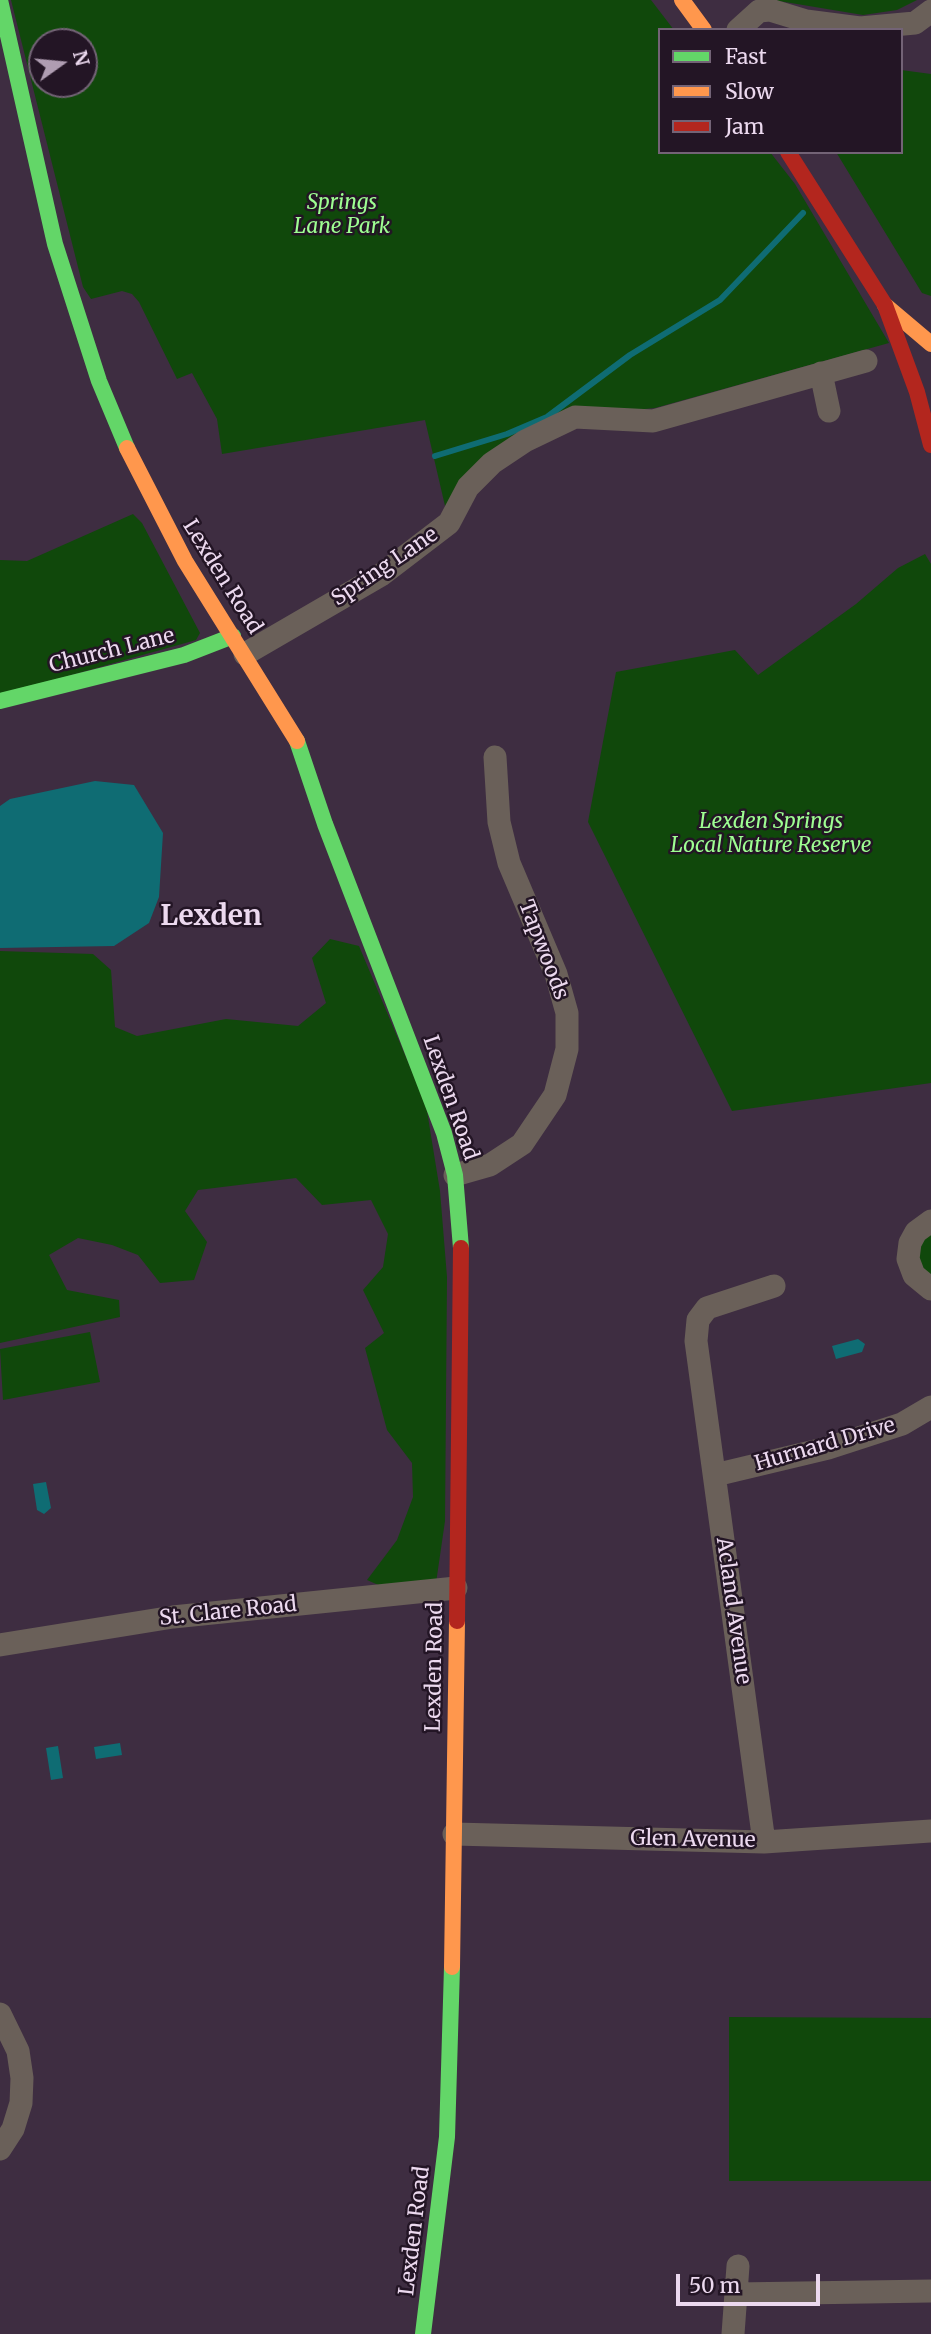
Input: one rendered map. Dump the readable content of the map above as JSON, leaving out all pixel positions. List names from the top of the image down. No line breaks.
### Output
{"streets":{"main road":["Lexden Road","Church Lane"],"street":["Spring Lane","Tapwoods","Hurnard Drive","Acland Avenue","St. Clare Road","Glen Avenue"]},"crossings":[["Spring Lane","Lexden Road"],["Spring Lane","Church Lane"],["Lexden Road","Church Lane"],["Lexden Road","Tapwoods"],["Lexden Road","St. Clare Road"],["Lexden Road","Glen Avenue"],["Hurnard Drive","Acland Avenue"],["Acland Avenue","Glen Avenue"]],"districts":["Lexden"],"parks":["Springs Lane Park","Lexden Springs Local Nature Reserve"],"legend":["Fast","Slow","Jam"],"scale_bar":"50 m","north":"right"}
